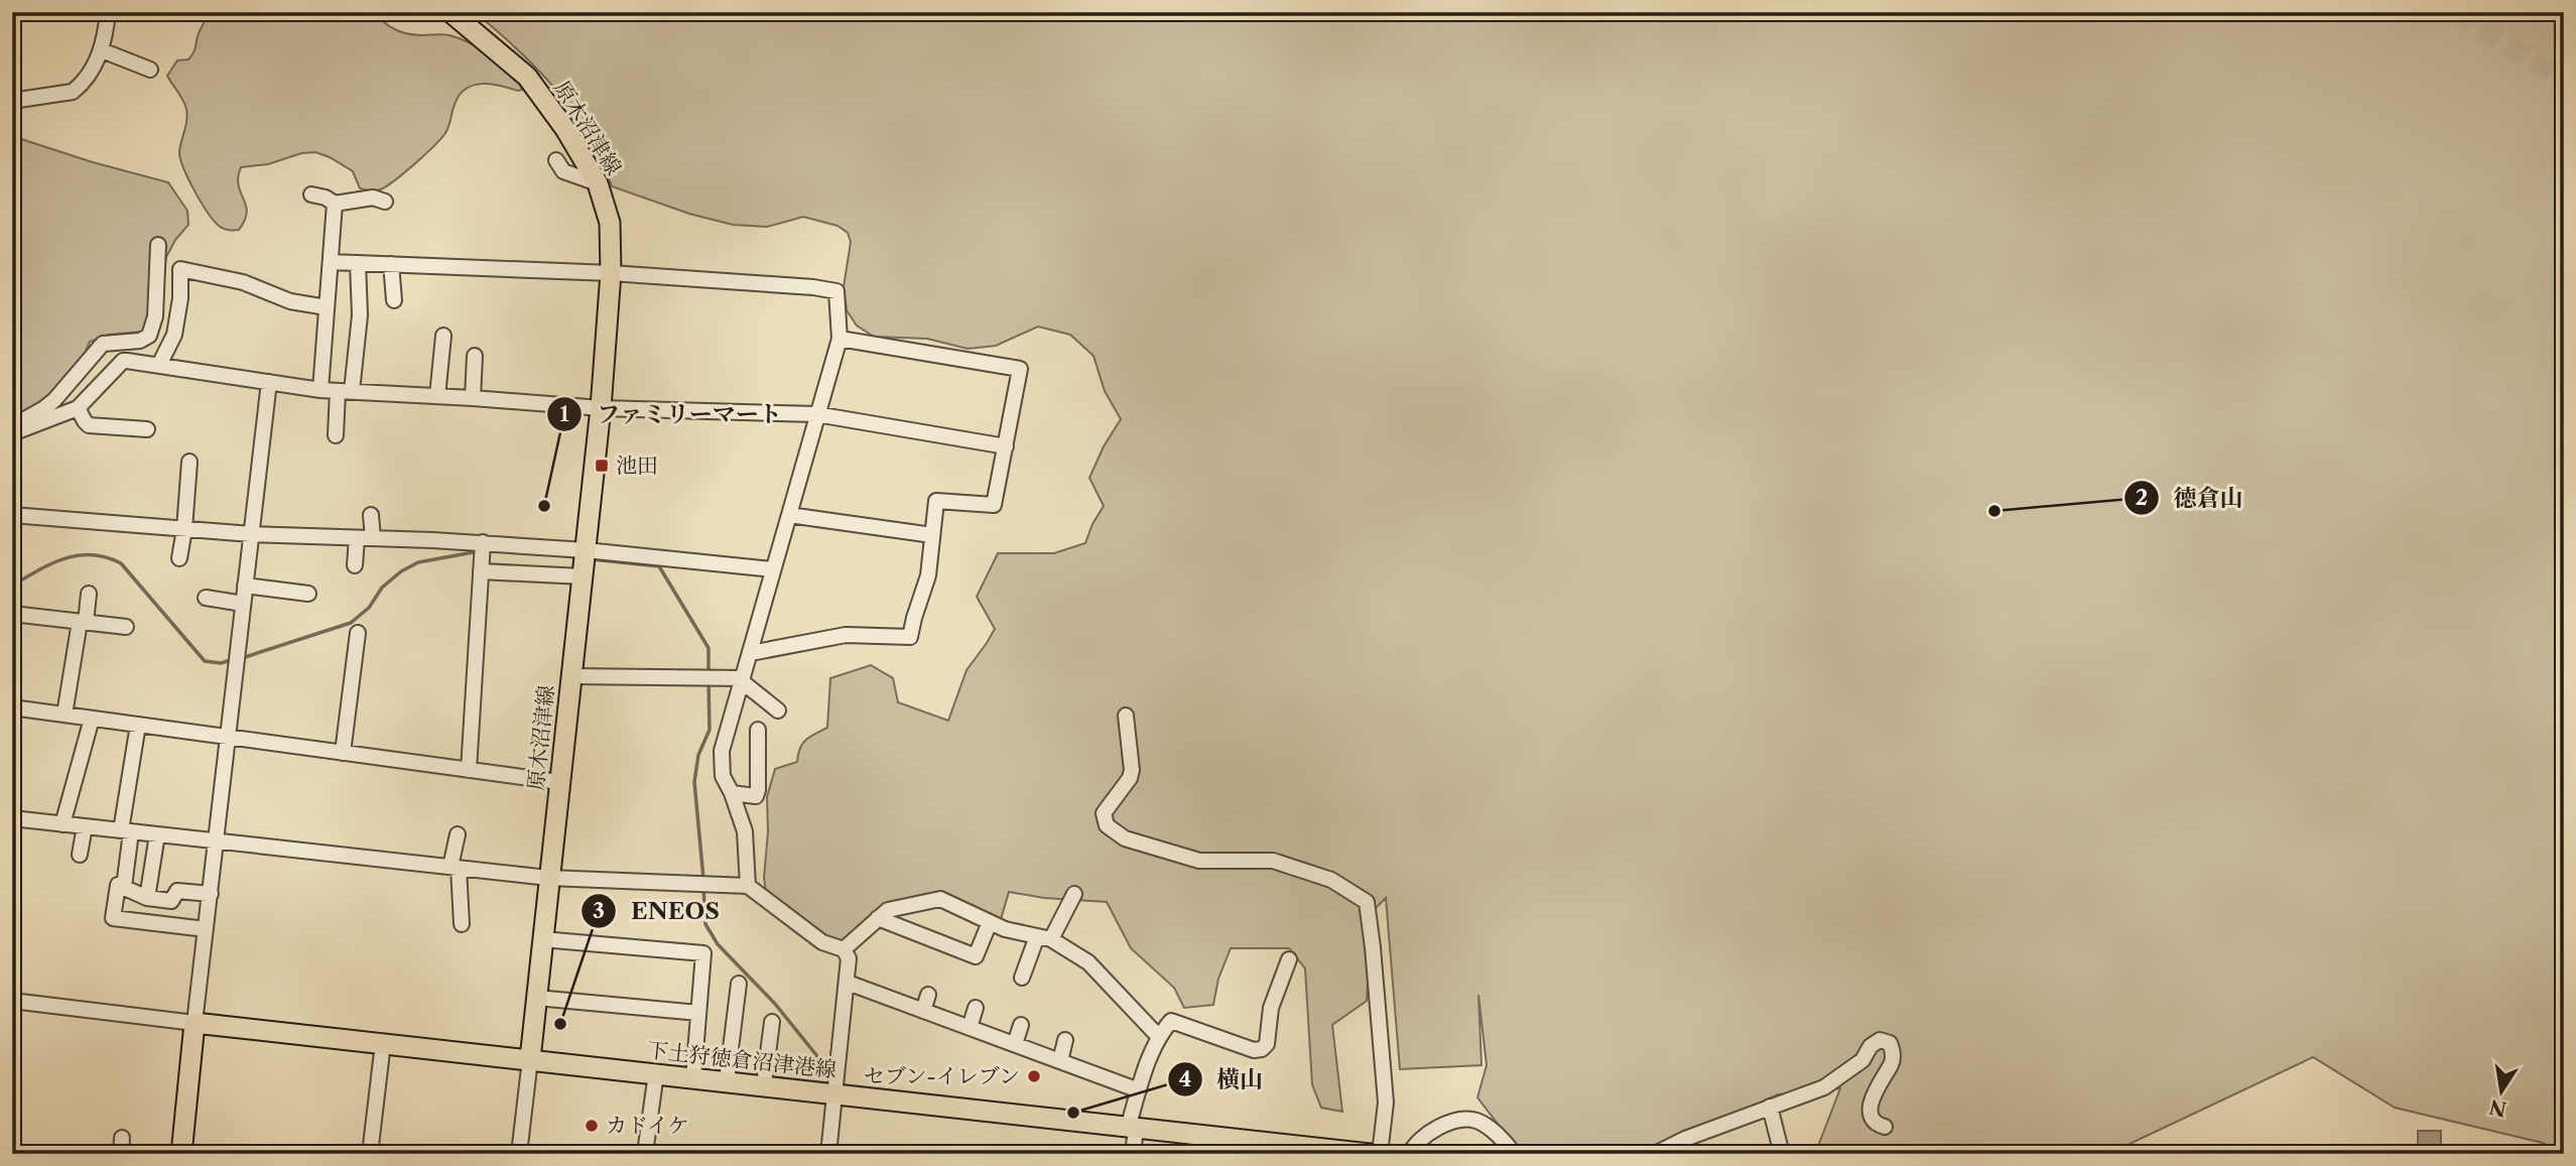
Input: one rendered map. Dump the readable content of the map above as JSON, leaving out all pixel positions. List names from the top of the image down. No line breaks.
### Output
{"streets":{"main road":["原木沼津線","下土狩徳倉沼津港線"]},"crossings":[["原木沼津線","下土狩徳倉沼津港線"]],"places":{"transit":["池田"],"other":["ファミリーマート","徳倉山","ENEOS","セブン-イレブン","横山","カドイケ"]},"north":"bottom"}
